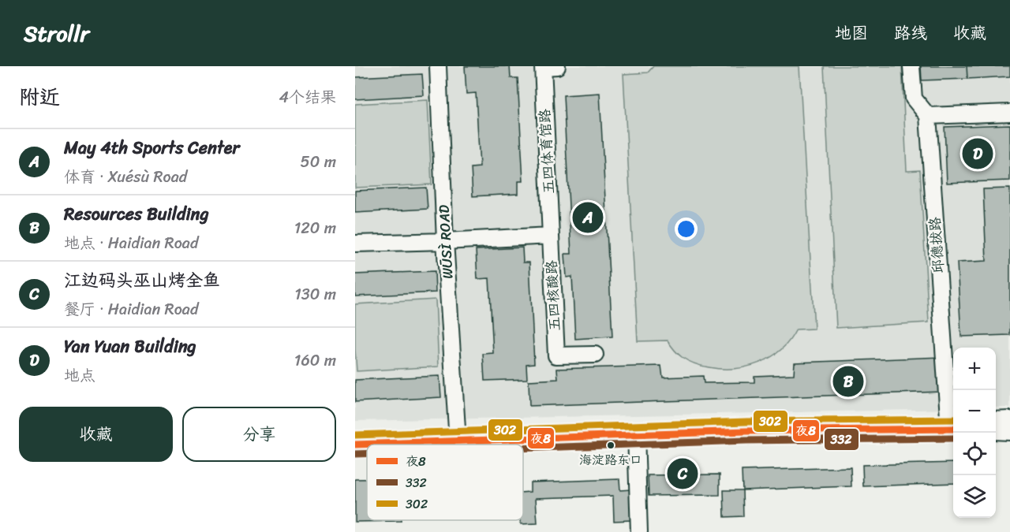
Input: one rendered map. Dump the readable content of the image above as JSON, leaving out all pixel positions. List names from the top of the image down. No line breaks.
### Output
{"streets":{"street":["五四体育馆路","WŪSÌ ROAD","邱德拔路","五四核酸路"]},"crossings":[["五四体育馆路","五四核酸路"]],"places":["海淀路东口"],"lines":["transit line 302","transit line 夜8","transit line 332"],"legend":["夜8","332","302"],"page":{"header":"Strollr","nav":["地图","路线","收藏"],"heading":["附近","4个结果"],"list":[{"mark":"A","name":"May 4th Sports Center","note":"体育 · Xuésù Road","value":"50 m"},{"mark":"B","name":"Resources Building","note":"地点 · Haidian Road","value":"120 m"},{"mark":"C","name":"江边码头巫山烤全鱼","note":"餐厅 · Haidian Road","value":"130 m"},{"mark":"D","name":"Yan Yuan Building","note":"地点","value":"160 m"}],"pins":["D","A","B","C"],"map_buttons":["+","−"],"buttons":["收藏","分享"]}}
